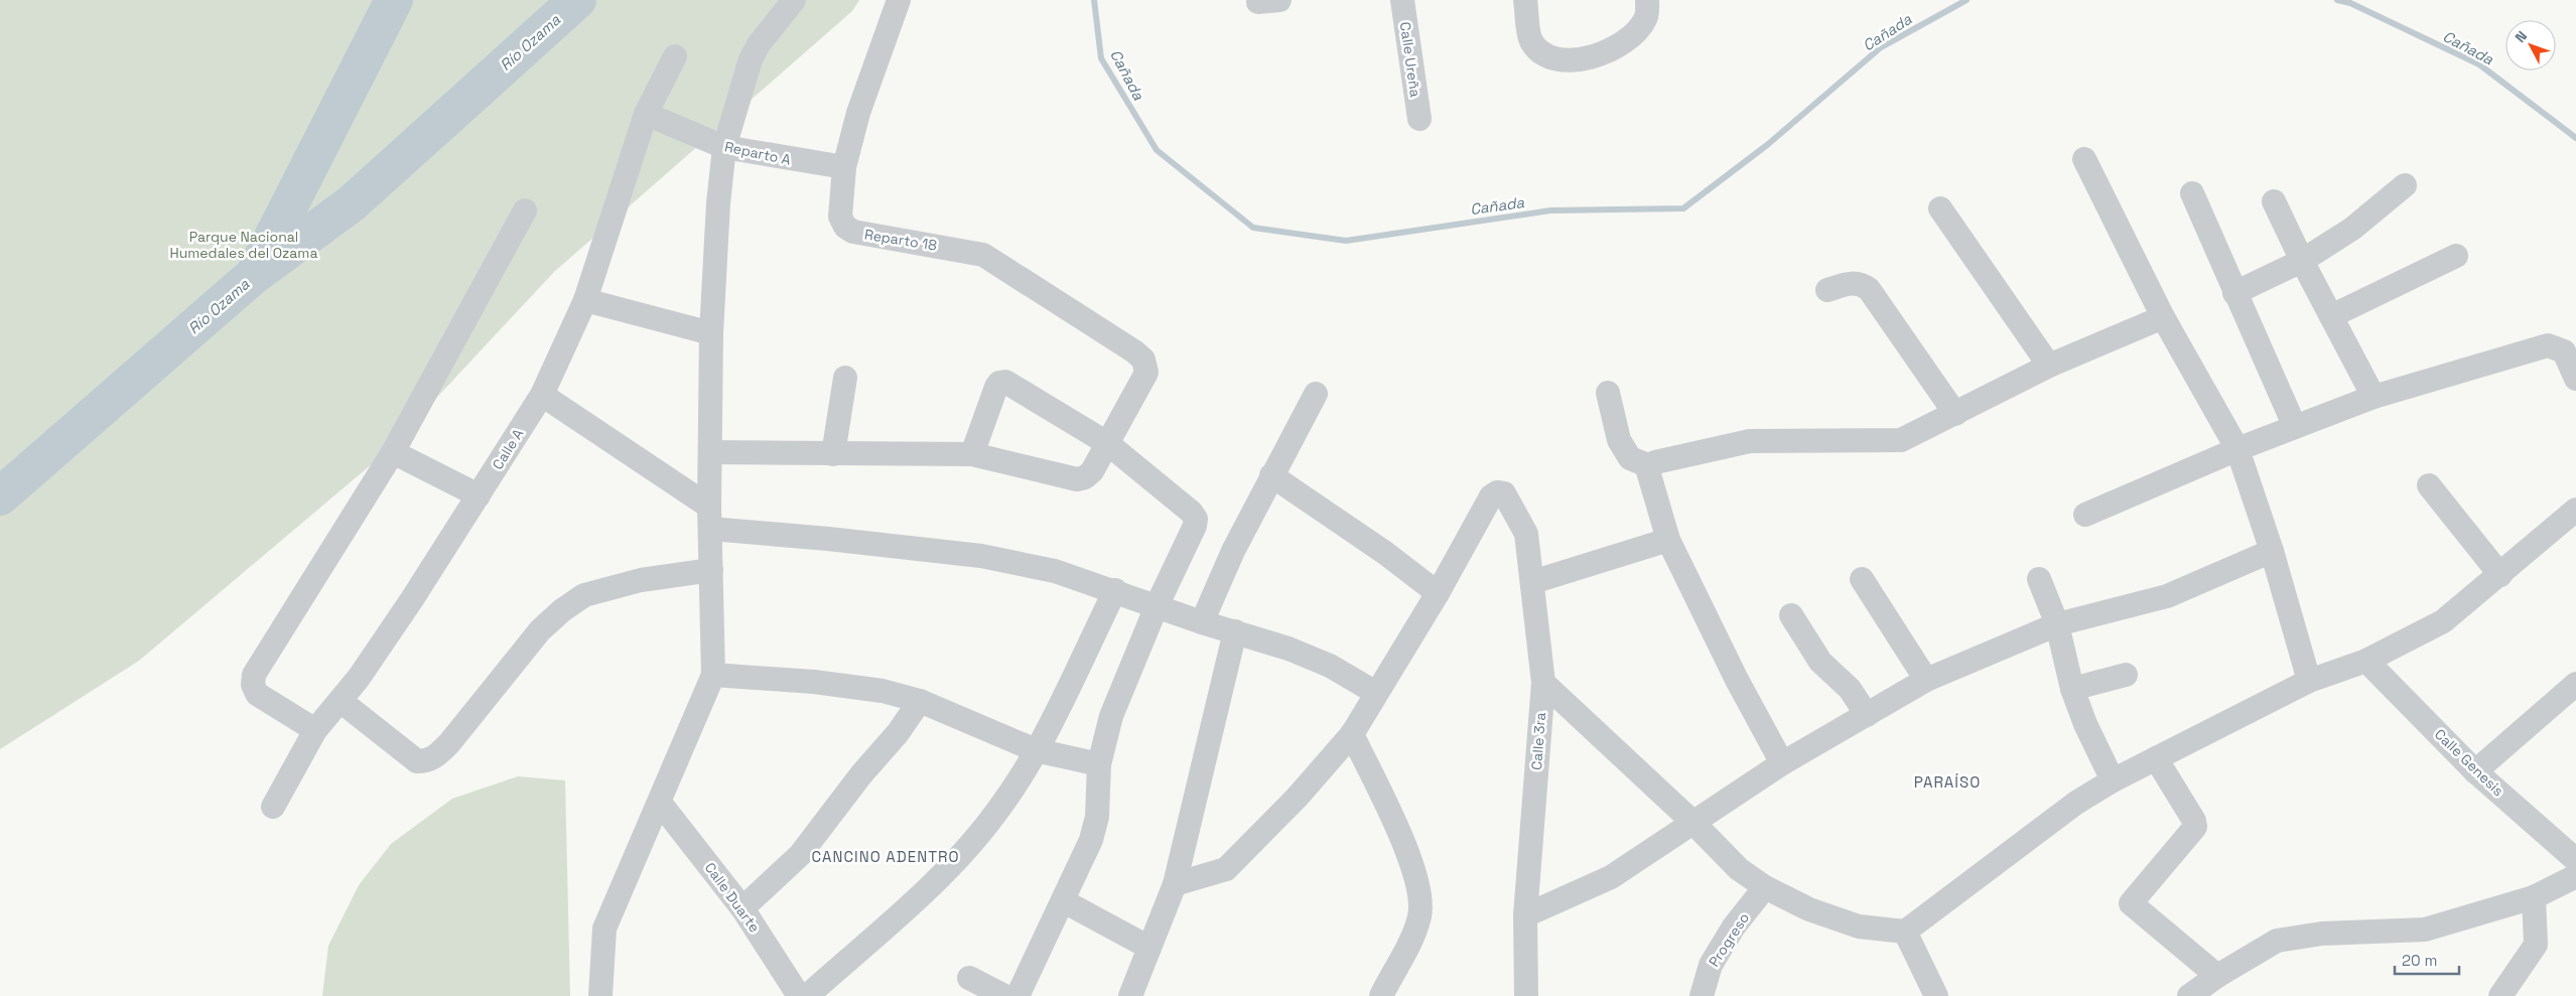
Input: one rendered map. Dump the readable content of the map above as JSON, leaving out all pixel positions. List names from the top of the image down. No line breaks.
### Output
{"streets":{"street":["Calle Ureña","Reparto A","Reparto 18","Calle A","Calle 3ra","Calle Genesis","Calle Duarte","Progreso"]},"crossings":[["Reparto A","Reparto 18"],["Reparto A","Calle A"]],"districts":["PARAÍSO","CANCINO ADENTRO"],"water":["Cañada","Río Ozama"],"parks":["Parque Nacional Humedales del Ozama"],"scale_bar":"20 m","north":"top left"}
